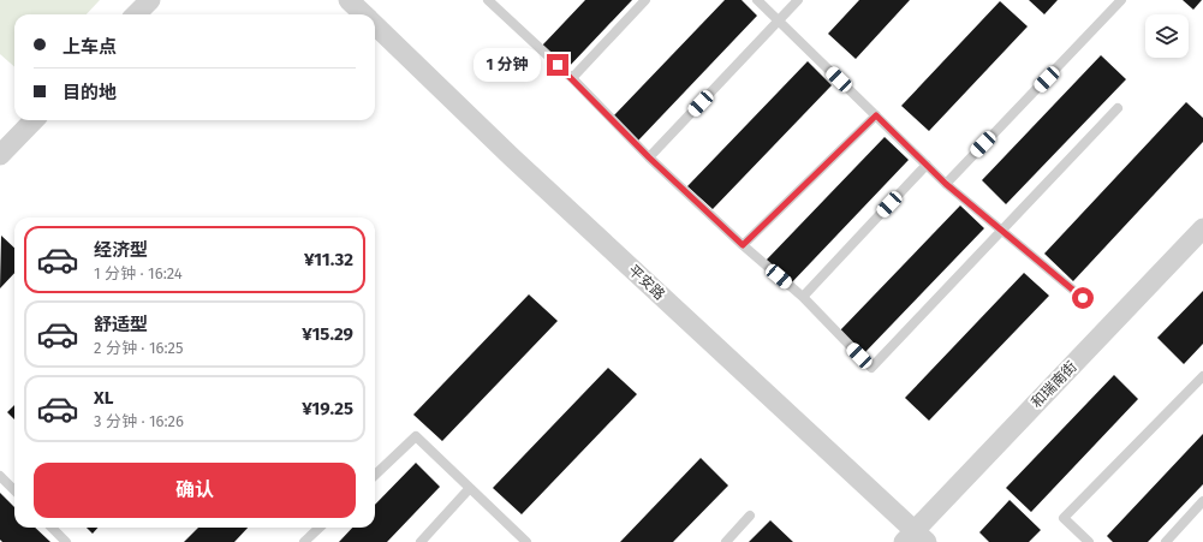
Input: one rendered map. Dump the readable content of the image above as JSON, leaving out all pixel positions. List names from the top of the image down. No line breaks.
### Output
{"streets":{"street":["平安路","和瑞南街"]},"crossings":[["平安路","和瑞南街"]],"page":{"banner":["上车点","目的地"],"bubble":"1 分钟","list":[{"name":"经济型","note":"1 分钟 · 16:24","value":"¥11.32"},{"name":"舒适型","note":"2 分钟 · 16:25","value":"¥15.29"},{"name":"XL","note":"3 分钟 · 16:26","value":"¥19.25"}],"buttons":"确认"}}
